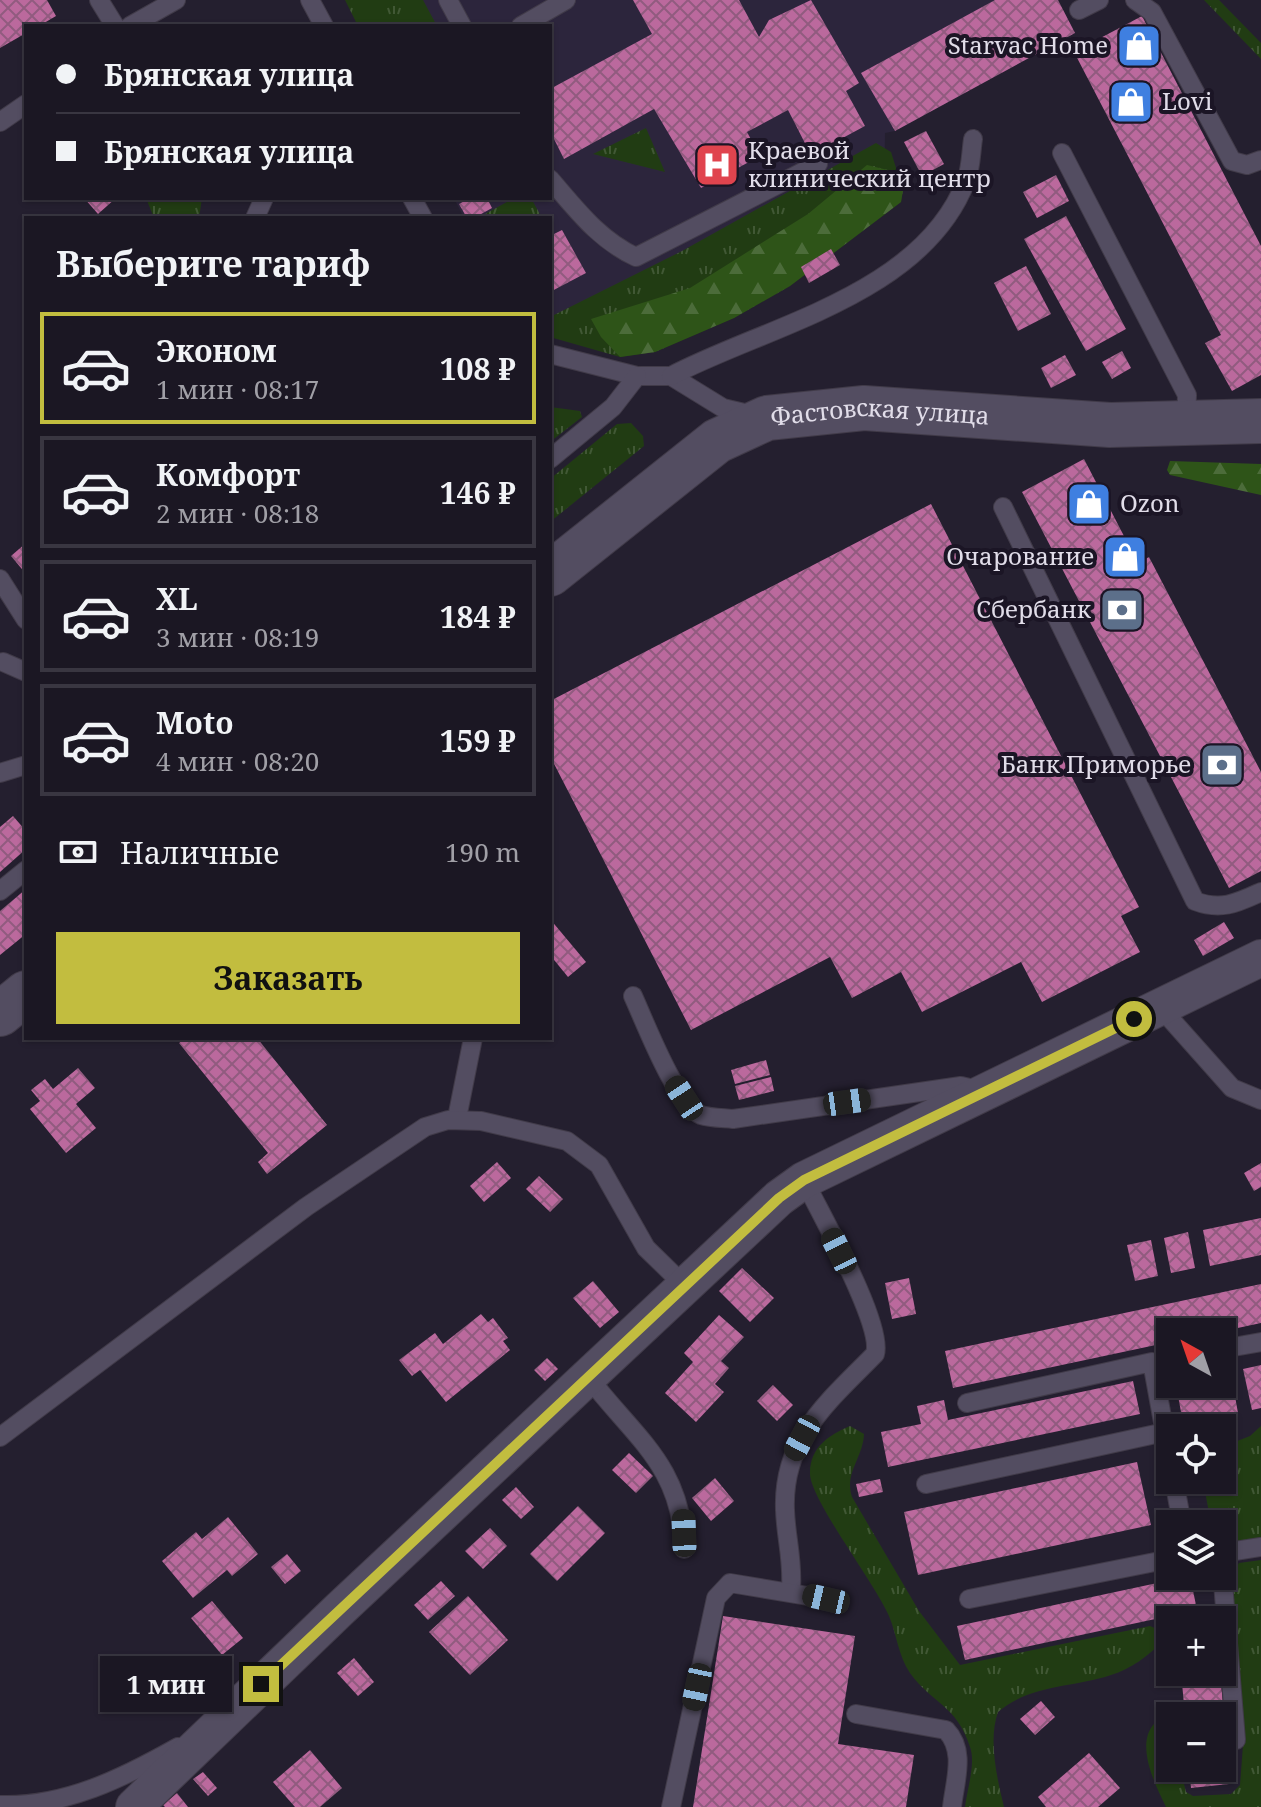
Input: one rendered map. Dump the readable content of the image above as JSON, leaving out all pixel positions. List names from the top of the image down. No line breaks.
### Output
{"streets":{"main road":["Фастовская улица"]},"places":{"shop":["Starvac Home","Lovi","Ozon","Очарование"],"hospital":["Краевой клинический центр"],"bank":["Сбербанк","Банк Приморье"]},"north":"top left","page":{"banner":["Брянская улица","Брянская улица"],"heading":"Выберите тариф","list":[{"name":"Эконом","note":"1 мин · 08:17","value":"108 ₽"},{"name":"Комфорт","note":"2 мин · 08:18","value":"146 ₽"},{"name":"XL","note":"3 мин · 08:19","value":"184 ₽"},{"name":"Moto","note":"4 мин · 08:20","value":"159 ₽"}],"pay":["Наличные","190 m"],"buttons":"Заказать","map_buttons":["+","−"],"bubble":"1 мин"}}
